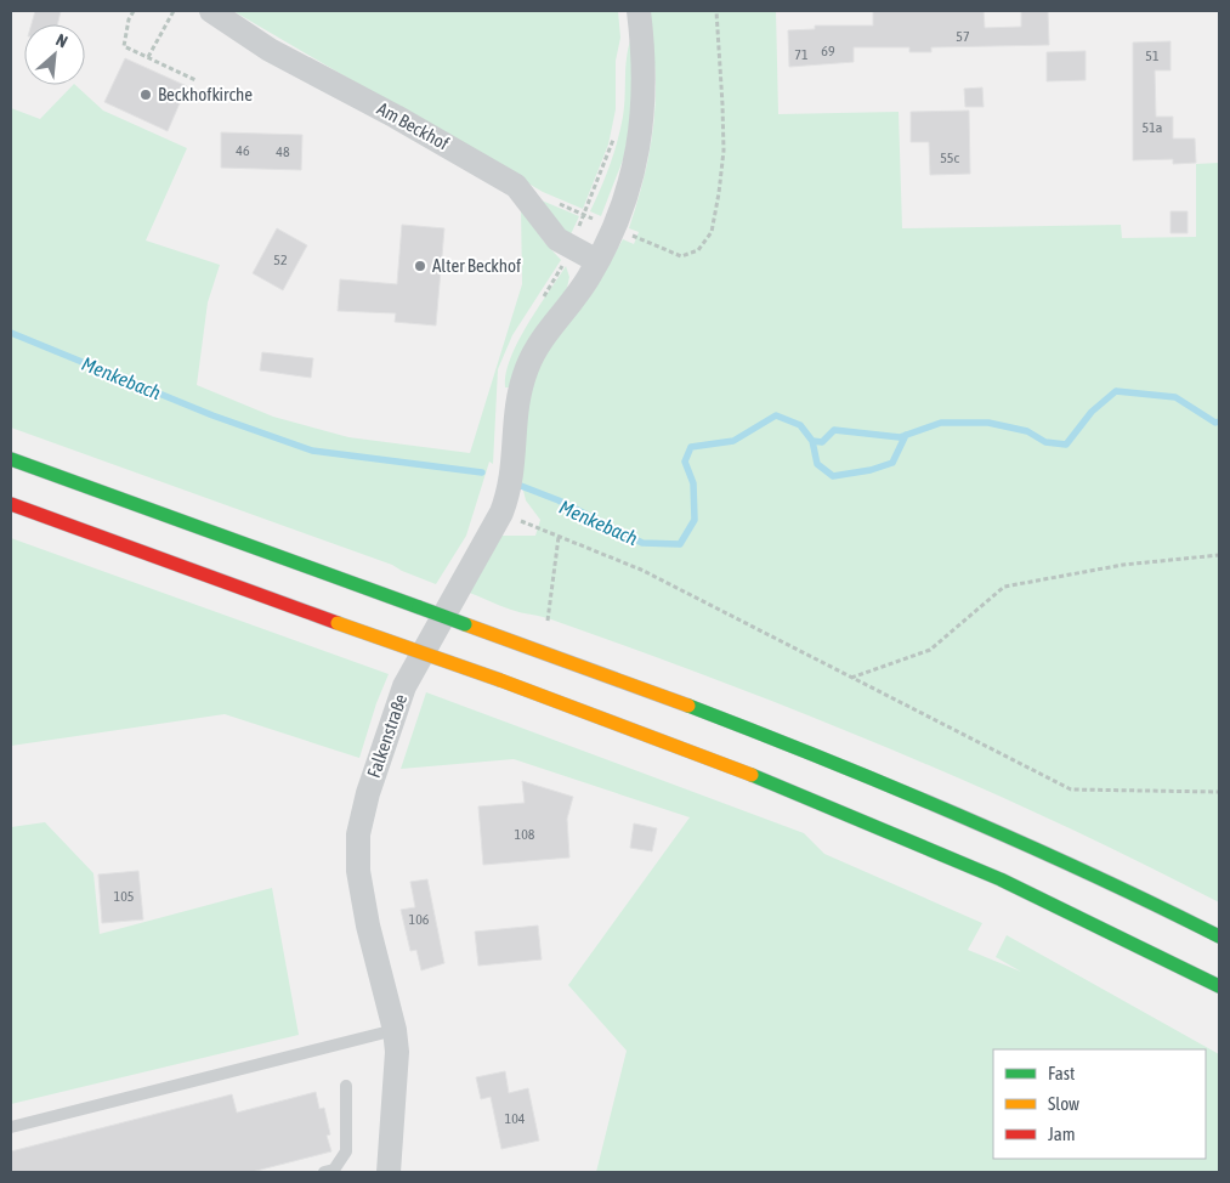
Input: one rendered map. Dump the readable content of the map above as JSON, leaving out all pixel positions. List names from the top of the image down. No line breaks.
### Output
{"streets":{"street":["Am Beckhof","Falkenstraße"]},"crossings":[["Am Beckhof","Falkenstraße"]],"water":["Menkebach"],"places":["Beckhofkirche","Alter Beckhof"],"house_numbers":["57","69","71","51","51a","46","48","55c","52","108","105","106","104"],"legend":["Fast","Slow","Jam"],"north":"top right"}
